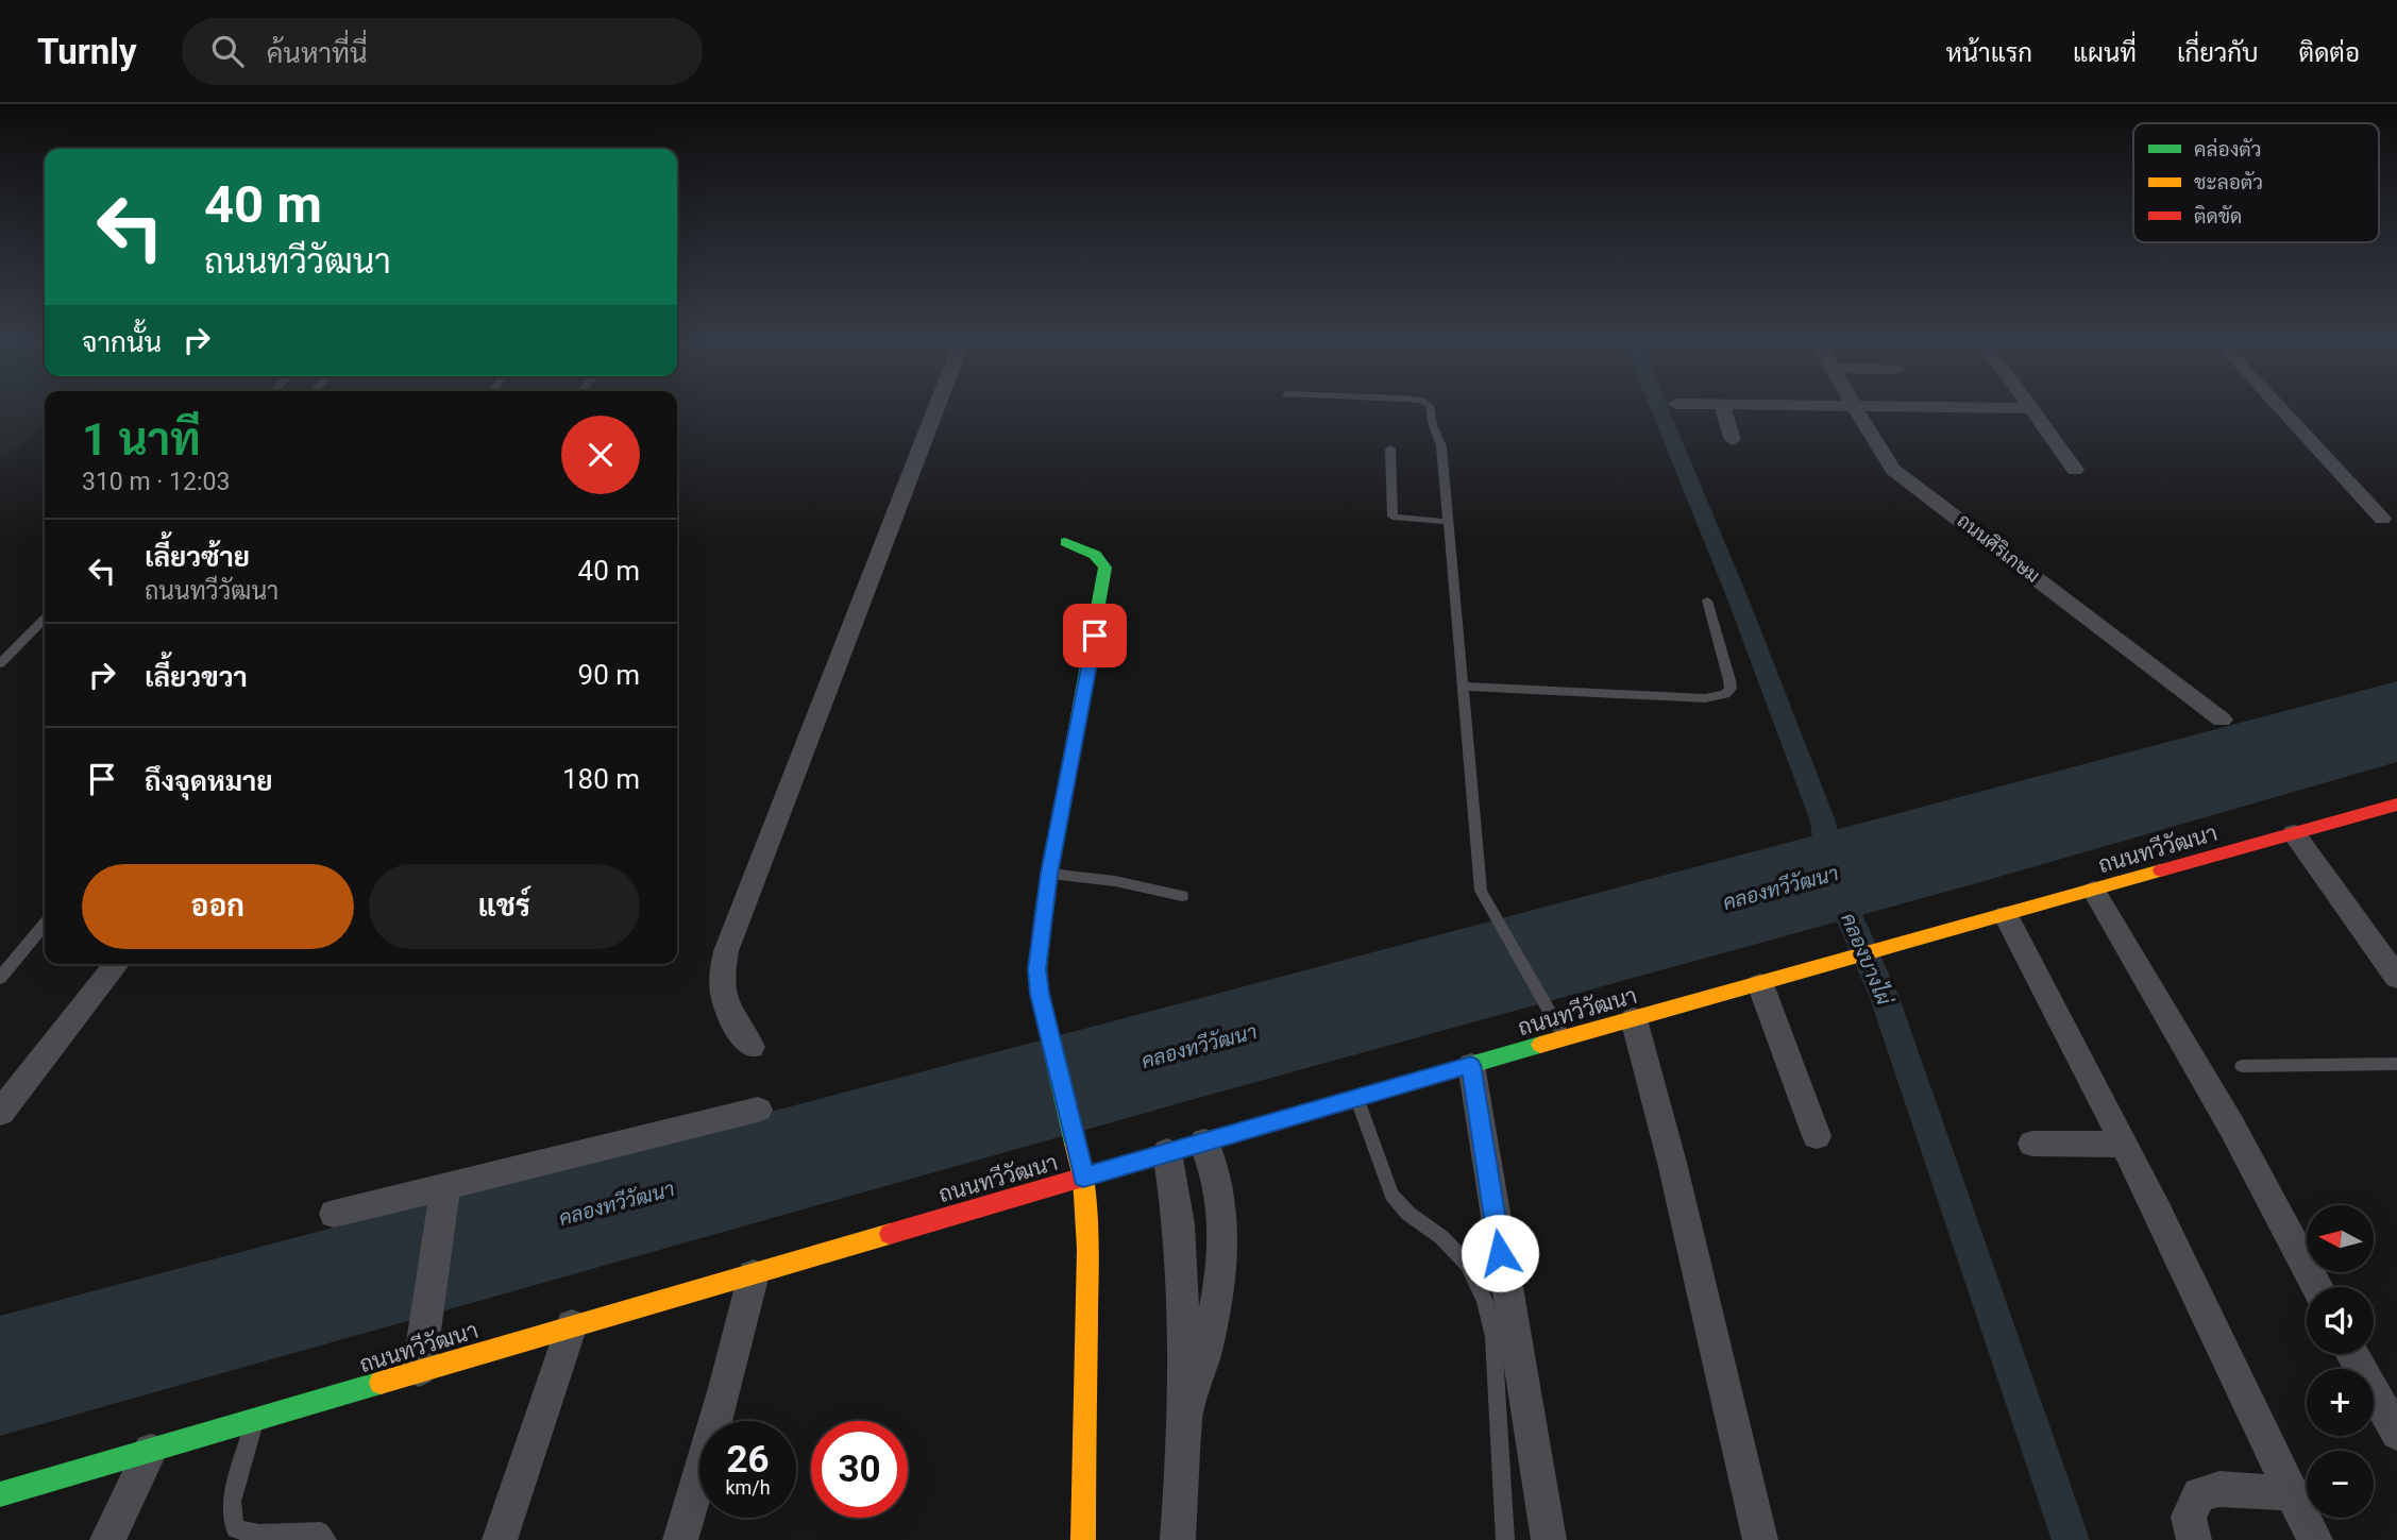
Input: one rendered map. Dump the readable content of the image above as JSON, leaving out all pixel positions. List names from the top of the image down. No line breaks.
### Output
{"streets":{"main road":["ถนนทวีวัฒนา"],"street":["ถนนศิริเกษม"]},"water":["คลองทวีวัฒนา","คลองบางไผ่"],"legend":["คล่องตัว","ชะลอตัว","ติดขัด"],"north":"left","page":{"header":"Turnly","search":"ค้นหาที่นี่","nav":["หน้าแรก","แผนที่","เกี่ยวกับ","ติดต่อ"],"turn":["40 m","ถนนทวีวัฒนา"],"then":"จากนั้น","heading":["1 นาที","310 m · 12:03"],"list":[{"name":"เลี้ยวซ้าย","note":"ถนนทวีวัฒนา","value":"40 m"},{"name":"เลี้ยวขวา","value":"90 m"},{"name":"ถึงจุดหมาย","value":"180 m"}],"buttons":["ออก","แชร์"],"map_buttons":["+","−"],"speed":"26 km/h","limit":"30"}}
